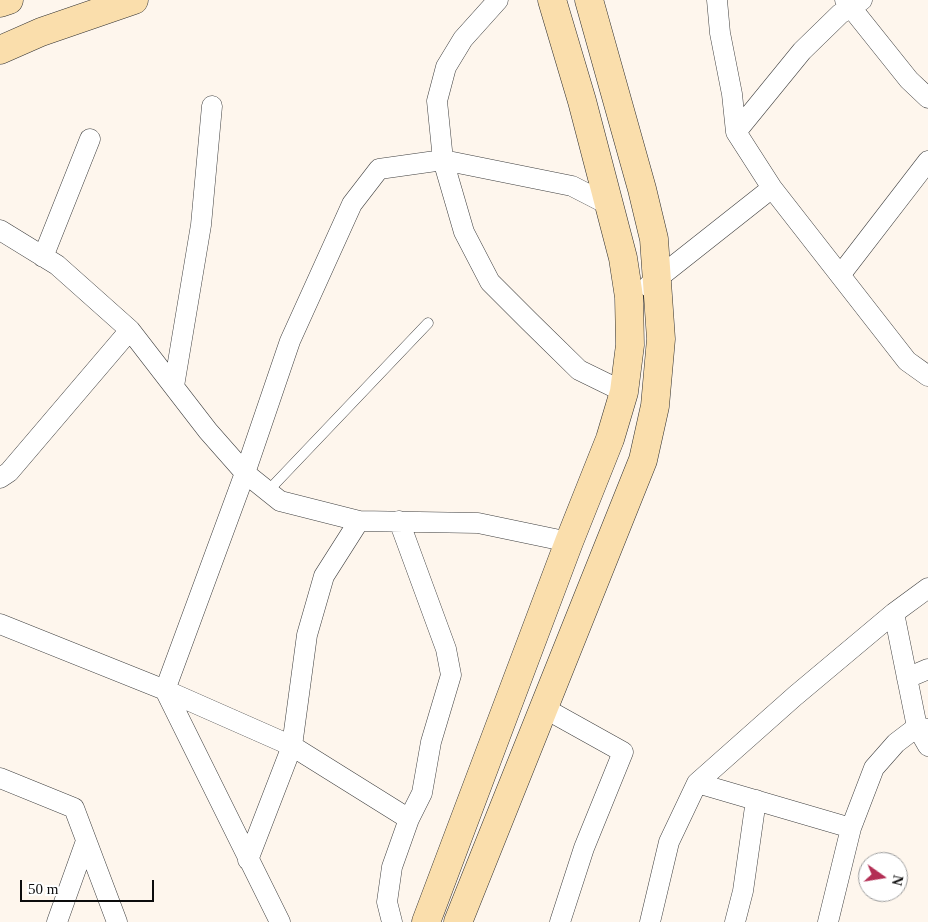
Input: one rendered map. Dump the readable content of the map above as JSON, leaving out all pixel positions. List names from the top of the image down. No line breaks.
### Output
{"scale_bar":"50 m","north":"right"}
